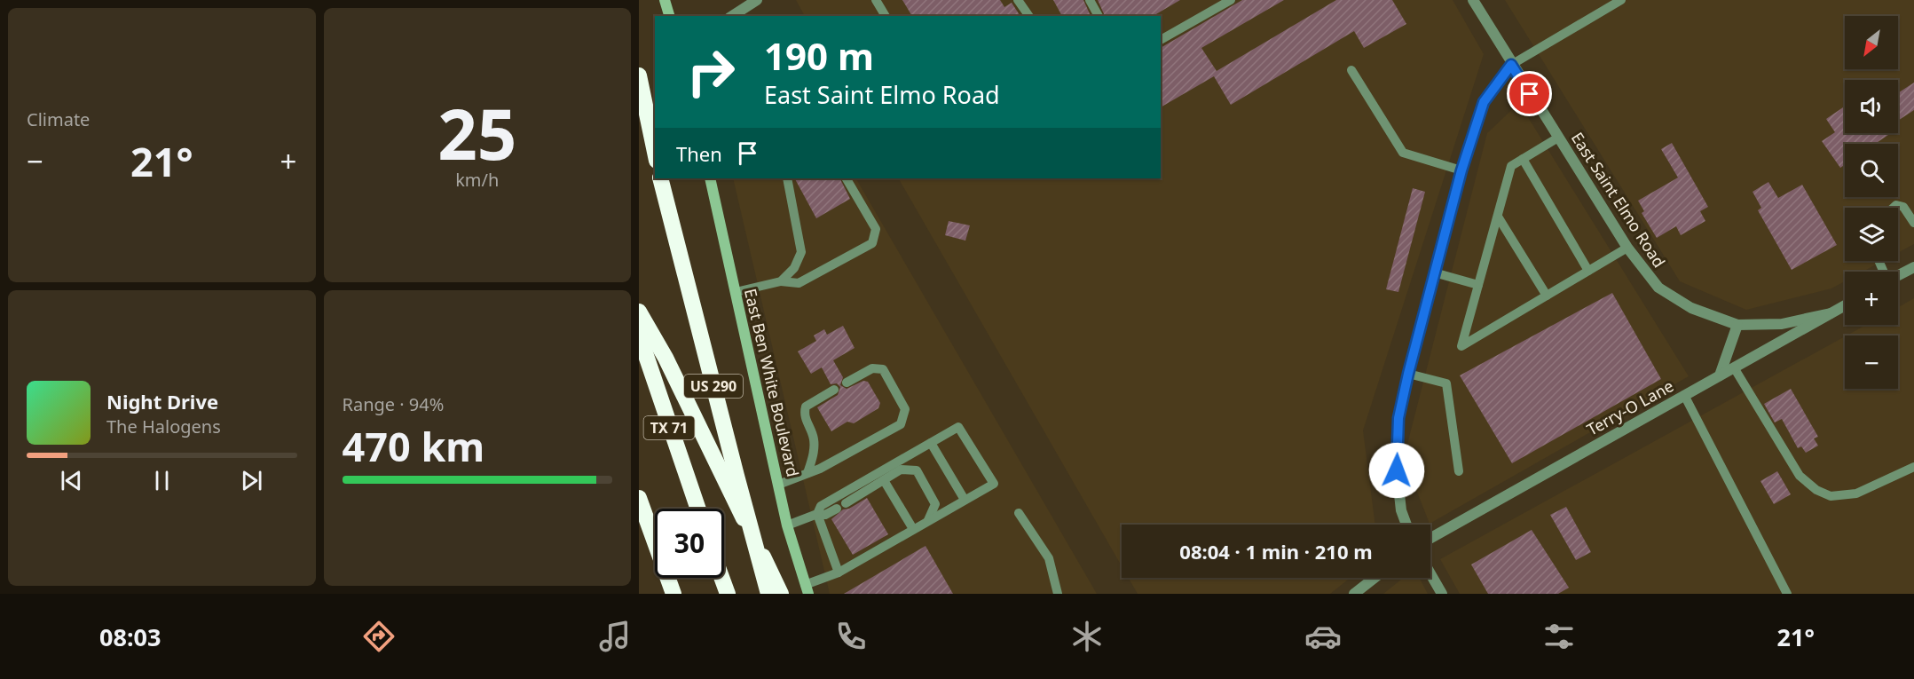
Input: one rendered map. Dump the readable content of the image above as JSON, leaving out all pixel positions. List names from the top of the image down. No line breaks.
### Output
{"streets":{"highway":["US 290","TX 71"],"main road":["East Ben White Boulevard"],"street":["East Saint Elmo Road","Terry-O Lane"]},"crossings":[["East Saint Elmo Road","Terry-O Lane"]],"north":"bottom left","page":{"tile":["Climate",["25","km/h"],["Range · 94%","470 km"]],"map_buttons":["+","−"],"turn":["190 m","East Saint Elmo Road"],"then":"Then","heat":["−","21°","+"],"song":["Night Drive","The Halogens"],"limit":"30","trip":"08:04 · 1 min · 210 m","tabs":["08:03","21°"]}}
